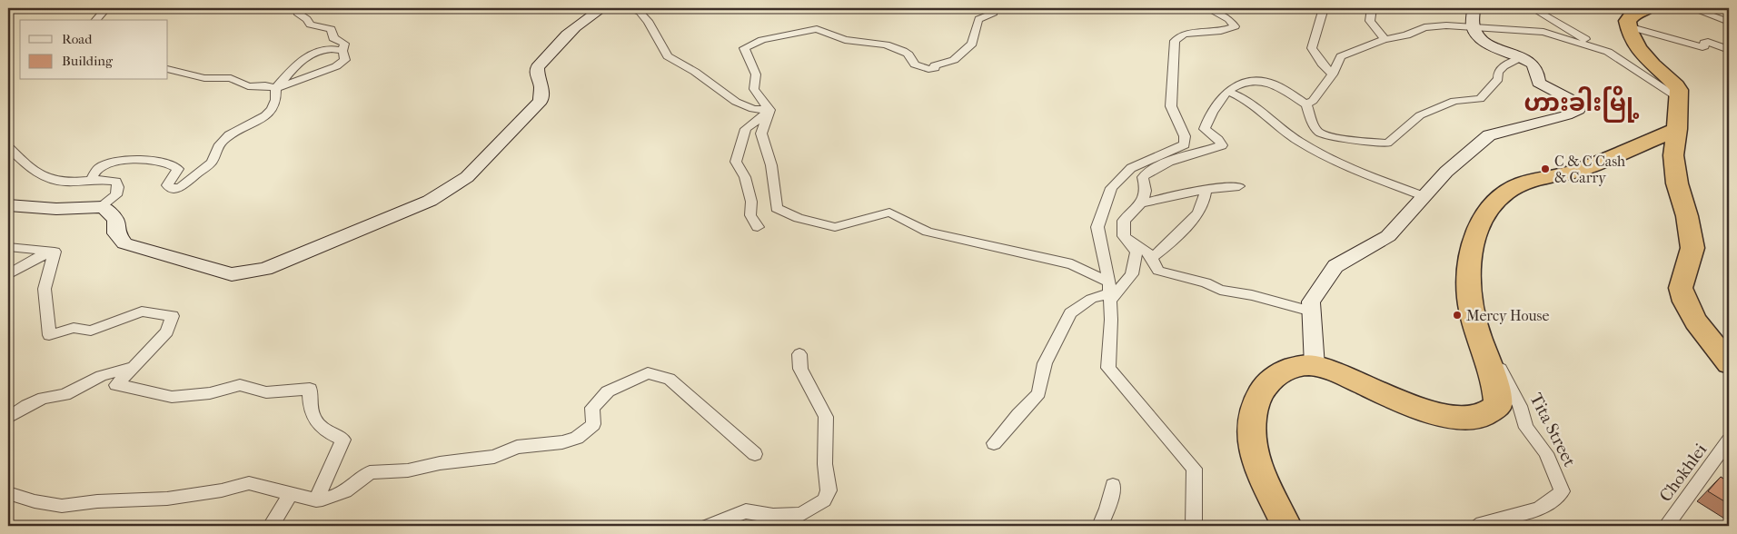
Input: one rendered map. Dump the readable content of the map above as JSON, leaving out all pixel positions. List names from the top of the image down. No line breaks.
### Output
{"streets":{"street":["Tita Street","Chokhlei"]},"districts":["ဟားခါးမြို့"],"places":["C & C Cash & Carry","Mercy House"],"legend":["Road","Building"]}
